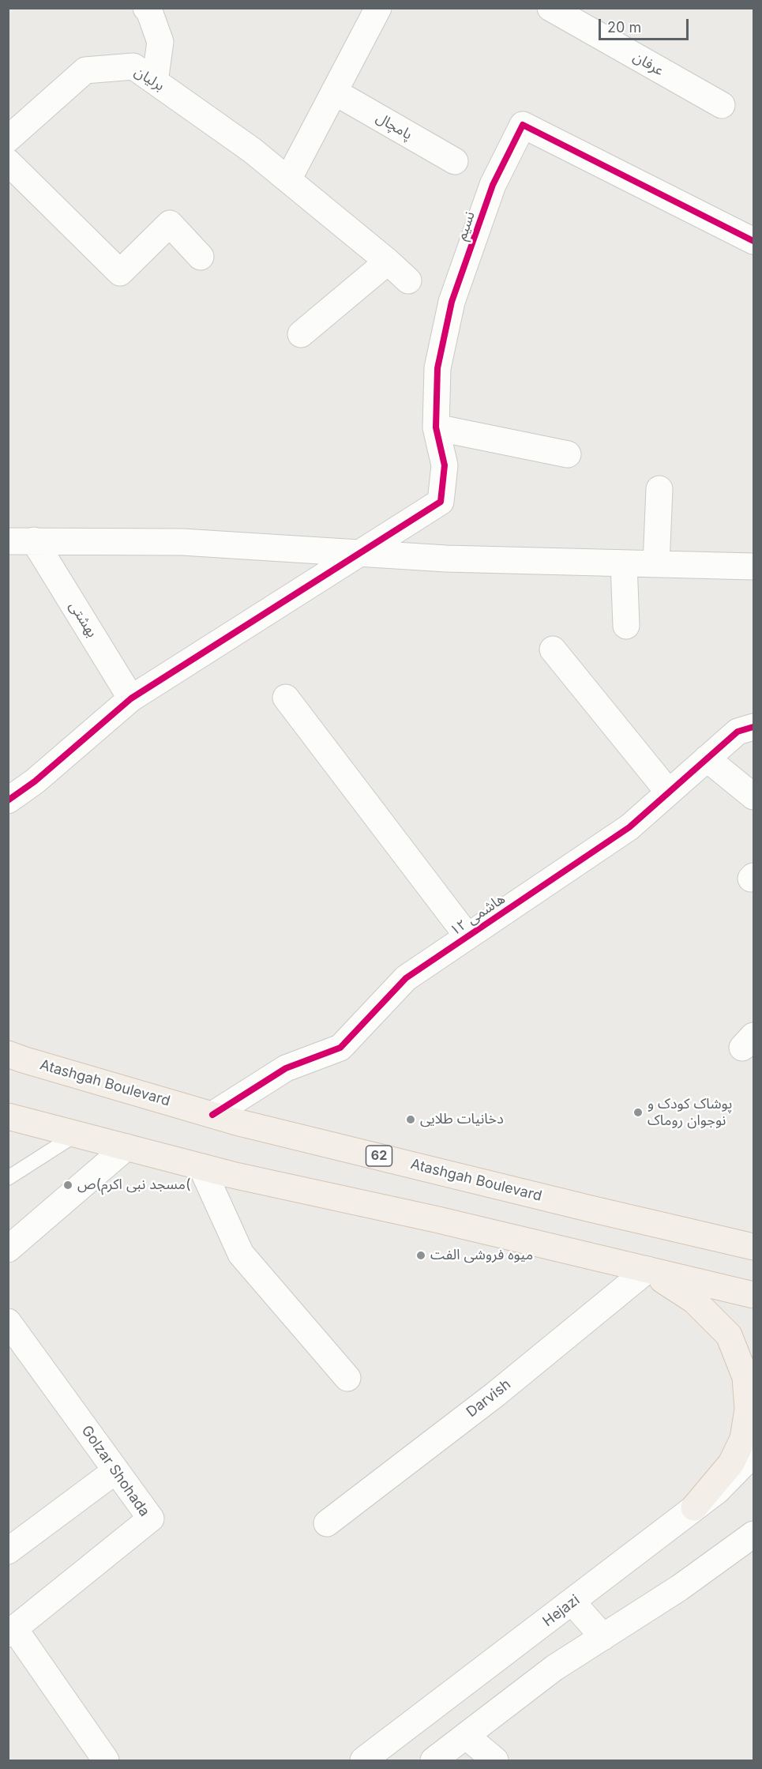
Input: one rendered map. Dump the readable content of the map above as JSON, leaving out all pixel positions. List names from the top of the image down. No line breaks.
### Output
{"streets":{"main road":["Atashgah Boulevard","62"],"street":["عرفان","برلیان","پامچال","نسیم","بهشتی","۱۲ هاشمی","Darvish","Golzar Shohada","Hejazi"]},"crossings":[["۱۲ هاشمی","Atashgah Boulevard"]],"places":["پوشاک کودک و نوجوان روماک","دخانیات طلایی","مسجد نبی اکرم)ص(","میوه فروشی الفت"],"scale_bar":"20 m"}
